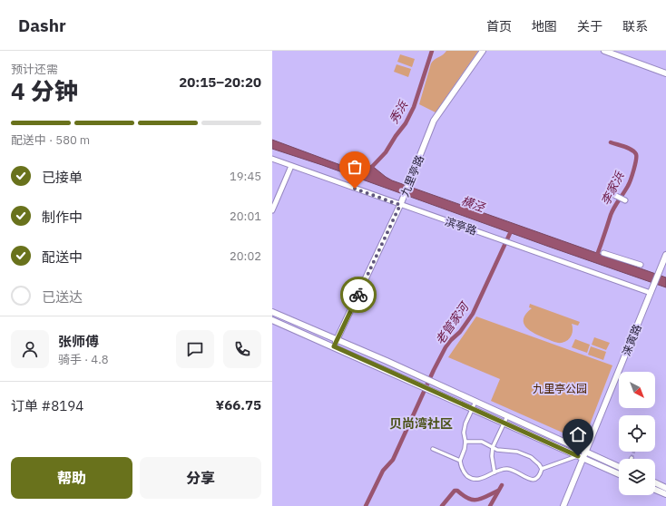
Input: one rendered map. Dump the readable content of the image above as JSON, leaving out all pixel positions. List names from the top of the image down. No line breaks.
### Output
{"streets":{"street":["九里亭路","滨亭路","涞寅路"]},"crossings":[["九里亭路","滨亭路"],["滨亭路","涞寅路"]],"districts":["贝尚湾社区"],"water":["秀浜","李家浜","横泾","老管家河"],"parks":["九里亭公园"],"north":"bottom right","page":{"header":"Dashr","nav":["首页","地图","关于","联系"],"heading":["4 分钟","预计还需","20:15–20:20"],"panel":["张师傅","骑手 · 4.8","订单 #8194","¥66.75"],"bar":"配送中 · 580 m","list":[["已接单","19:45"],["制作中","20:01"],["配送中","20:02"],"已送达"],"buttons":["帮助","分享"]}}
